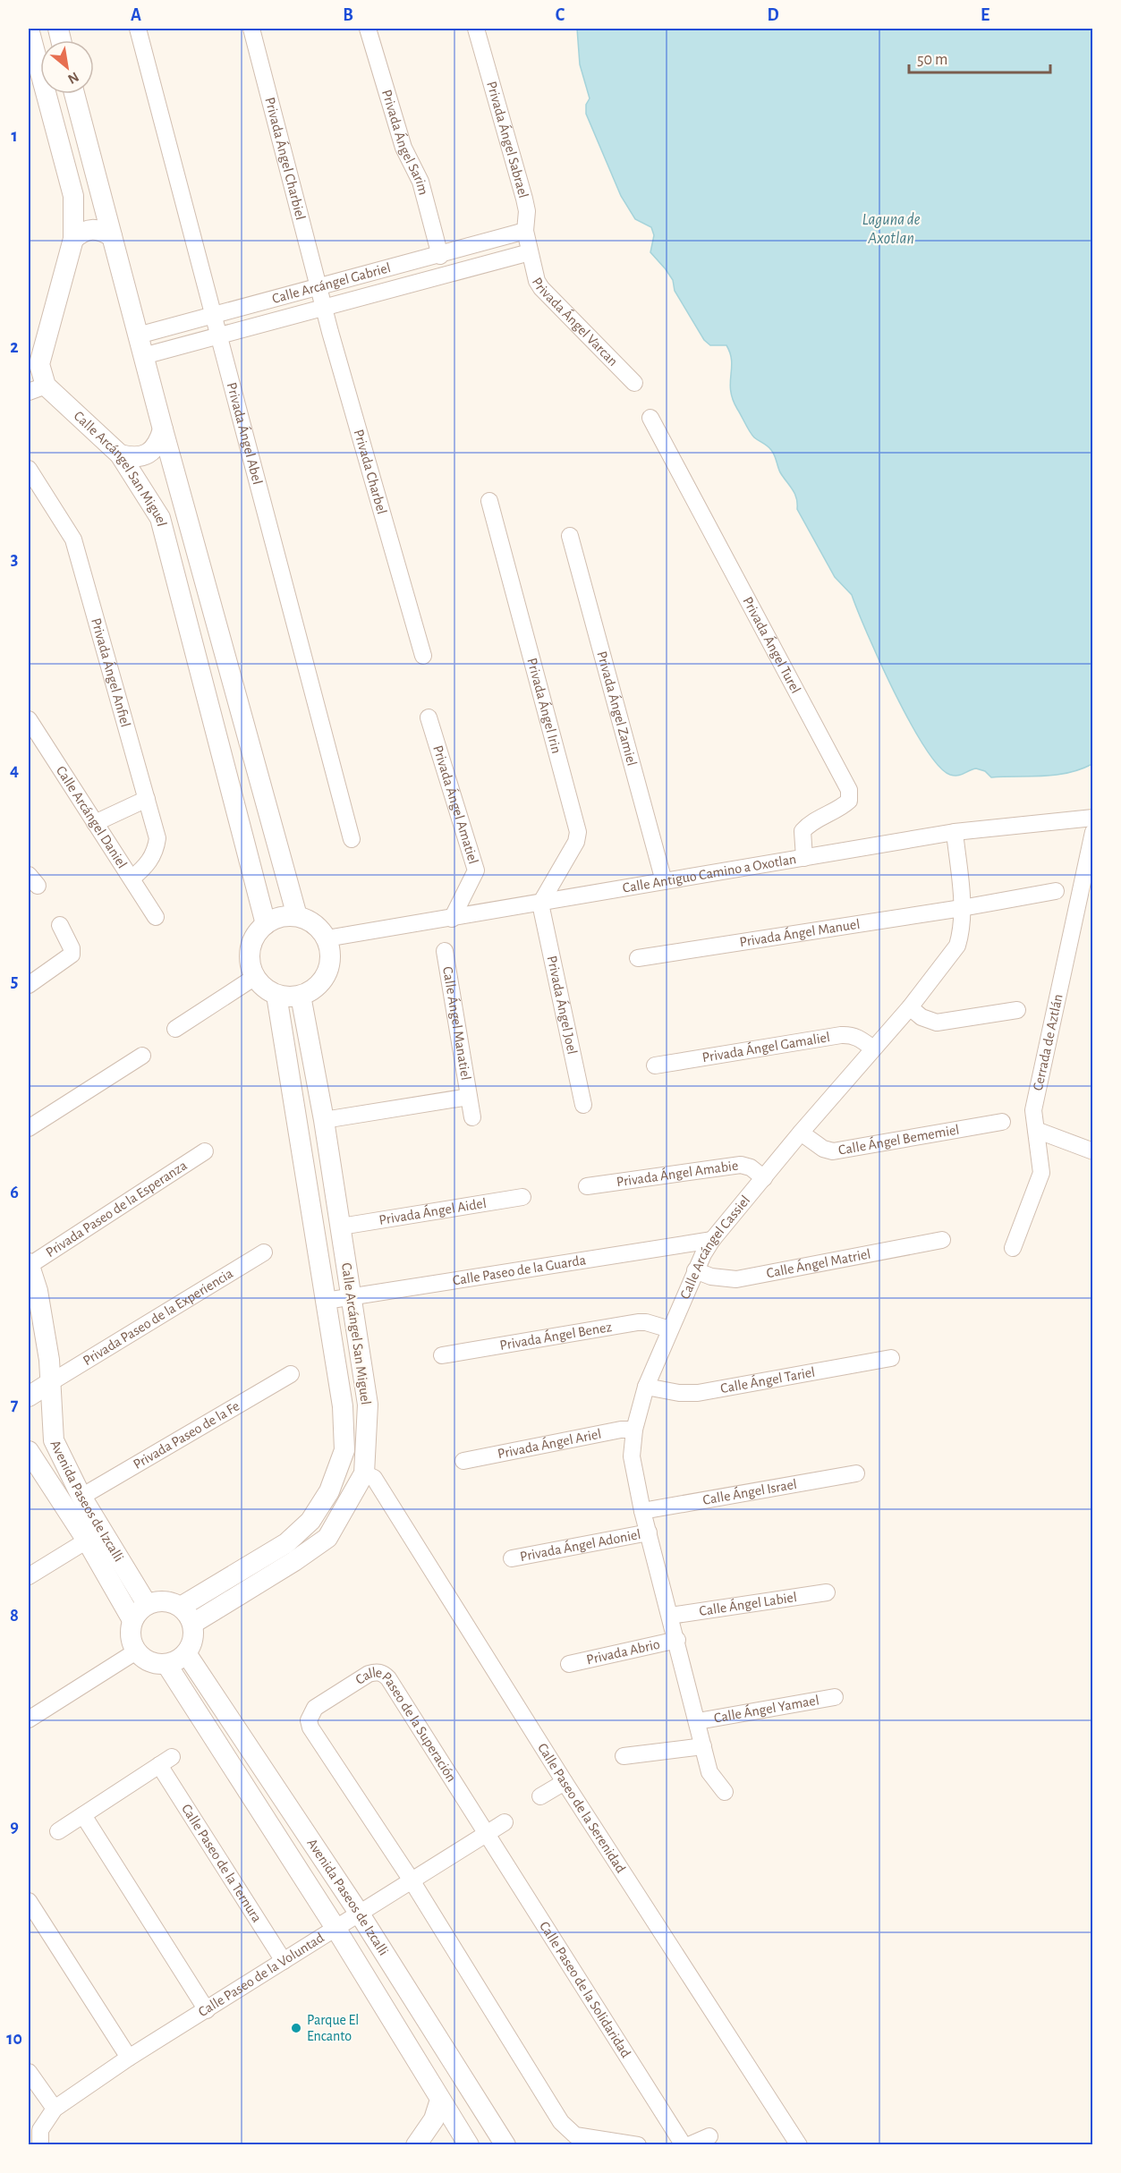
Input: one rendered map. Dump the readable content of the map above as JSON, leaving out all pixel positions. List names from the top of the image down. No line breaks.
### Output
{"streets":{"street":["Privada Ángel Sabrael","Privada Ángel Sarim","Privada Ángel Charbiel","Calle Arcángel Gabriel","Privada Ángel Varcan","Privada Ángel Abel","Calle Arcángel San Miguel","Privada Charbel","Privada Ángel Turel","Privada Ángel Anfiel","Privada Ángel Irin","Privada Ángel Zamiel","Privada Ángel Amatiel","Calle Arcángel Daniel","Calle Antiguo Camino a Oxotlan","Privada Ángel Manuel","Privada Ángel Joel","Calle Ángel Manatiel","Cerrada de Aztlán","Privada Ángel Gamaliel","Calle Ángel Bememiel","Privada Ángel Amabie","Privada Paseo de la Esperanza","Privada Ángel Aidel","Calle Arcángel Cassiel","Calle Ángel Matriel","Calle Paseo de la Guarda","Privada Paseo de la Experiencia","Privada Ángel Benez","Calle Ángel Tariel","Privada Paseo de la Fe","Privada Ángel Ariel","Calle Ángel Israel","Avenida Paseos de Izcalli","Privada Ángel Adoniel","Calle Ángel Labiel","Privada Abrio","Calle Ángel Yamael","Calle Paseo de la Superación","Calle Paseo de la Serenidad","Calle Paseo de la Ternura","Calle Paseo de la Voluntad","Calle Paseo de la Solidaridad"]},"crossings":[["Privada Ángel Sabrael","Calle Arcángel Gabriel"],["Privada Ángel Sabrael","Privada Ángel Varcan"],["Privada Ángel Sarim","Calle Arcángel Gabriel"],["Privada Ángel Charbiel","Calle Arcángel Gabriel"],["Privada Ángel Charbiel","Privada Charbel"],["Calle Arcángel Gabriel","Privada Ángel Varcan"],["Calle Arcángel Gabriel","Privada Ángel Abel"],["Calle Arcángel Gabriel","Calle Arcángel San Miguel"],["Calle Arcángel Gabriel","Privada Charbel"],["Calle Arcángel San Miguel","Calle Antiguo Camino a Oxotlan"],["Calle Arcángel San Miguel","Calle Ángel Manatiel"],["Calle Arcángel San Miguel","Privada Ángel Aidel"],["Calle Arcángel San Miguel","Calle Paseo de la Guarda"],["Calle Arcángel San Miguel","Avenida Paseos de Izcalli"],["Calle Arcángel San Miguel","Calle Paseo de la Serenidad"],["Privada Ángel Turel","Calle Antiguo Camino a Oxotlan"],["Privada Ángel Anfiel","Calle Arcángel Daniel"],["Privada Ángel Irin","Calle Antiguo Camino a Oxotlan"],["Privada Ángel Irin","Privada Ángel Joel"],["Privada Ángel Zamiel","Calle Antiguo Camino a Oxotlan"],["Privada Ángel Amatiel","Calle Antiguo Camino a Oxotlan"],["Calle Antiguo Camino a Oxotlan","Privada Ángel Joel"],["Calle Antiguo Camino a Oxotlan","Calle Arcángel Cassiel"],["Privada Ángel Manuel","Calle Arcángel Cassiel"],["Privada Ángel Gamaliel","Calle Arcángel Cassiel"],["Calle Ángel Bememiel","Calle Arcángel Cassiel"],["Privada Ángel Amabie","Calle Arcángel Cassiel"],["Privada Paseo de la Esperanza","Avenida Paseos de Izcalli"],["Calle Arcángel Cassiel","Calle Ángel Matriel"],["Calle Arcángel Cassiel","Calle Paseo de la Guarda"],["Calle Arcángel Cassiel","Privada Ángel Benez"],["Calle Arcángel Cassiel","Calle Ángel Tariel"],["Calle Arcángel Cassiel","Privada Ángel Ariel"],["Calle Arcángel Cassiel","Calle Ángel Israel"],["Calle Arcángel Cassiel","Privada Ángel Adoniel"],["Calle Arcángel Cassiel","Calle Ángel Labiel"],["Calle Arcángel Cassiel","Privada Abrio"],["Calle Arcángel Cassiel","Calle Ángel Yamael"],["Privada Paseo de la Experiencia","Avenida Paseos de Izcalli"],["Privada Paseo de la Fe","Avenida Paseos de Izcalli"],["Avenida Paseos de Izcalli","Calle Paseo de la Voluntad"],["Calle Paseo de la Superación","Calle Paseo de la Voluntad"],["Calle Paseo de la Superación","Calle Paseo de la Solidaridad"],["Calle Paseo de la Ternura","Calle Paseo de la Voluntad"],["Calle Paseo de la Voluntad","Calle Paseo de la Solidaridad"]],"water":["Laguna de Axotlan"],"places":["Parque El Encanto"],"scale_bar":"50 m","north":"bottom right","grid":{"columns":["A","B","C","D","E"],"rows":["1","2","3","4","5","6","7","8","9","10"]}}
